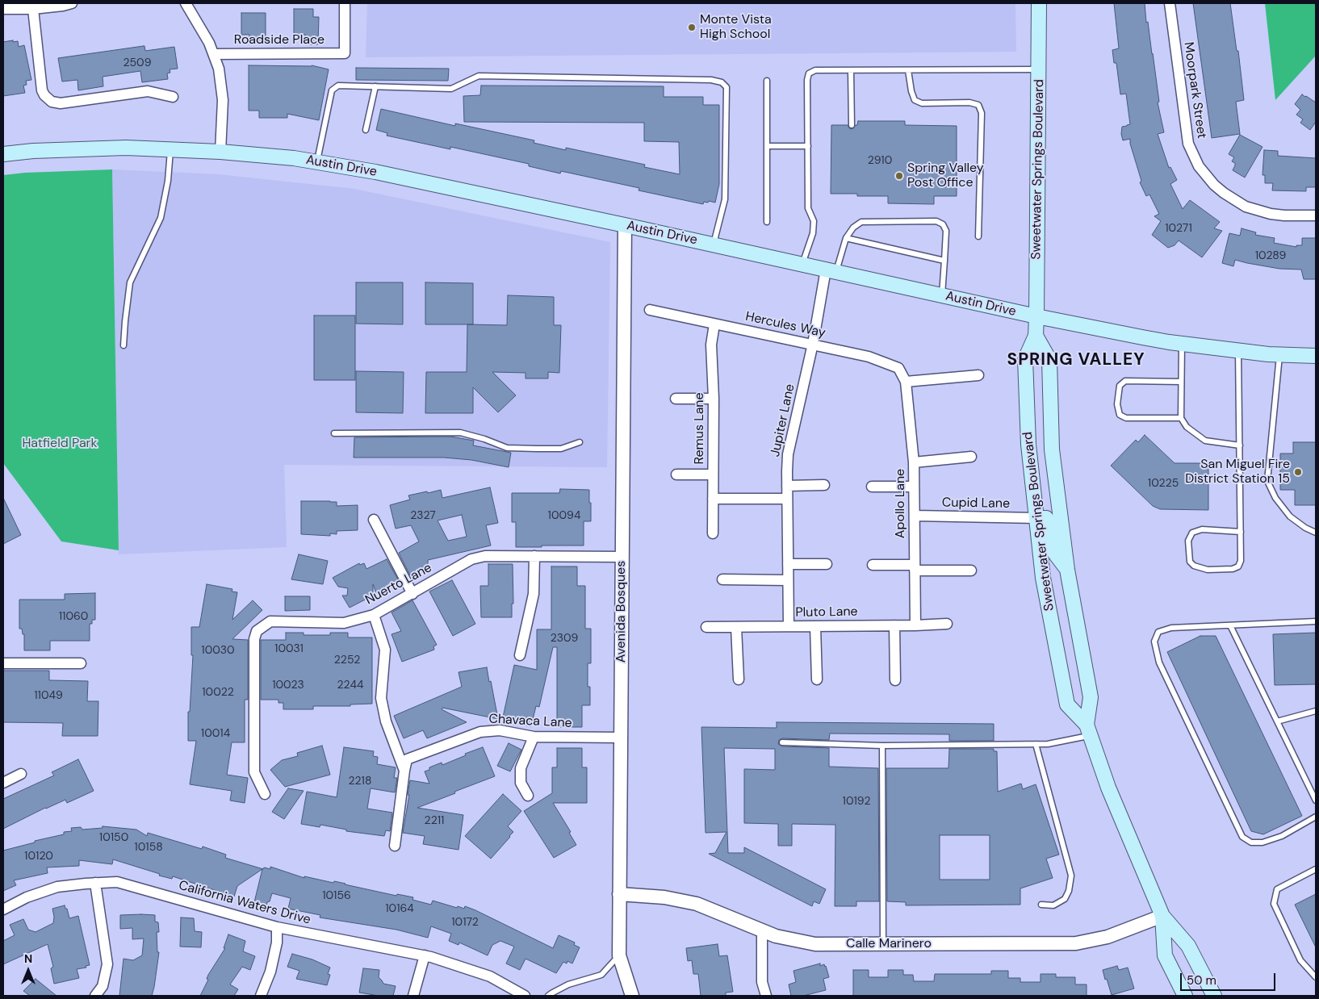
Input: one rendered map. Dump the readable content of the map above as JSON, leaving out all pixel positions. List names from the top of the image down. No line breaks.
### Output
{"streets":{"main road":["Austin Drive","Sweetwater Springs Boulevard"],"street":["Roadside Place","Moorpark Street","Hercules Way","Jupiter Lane","Remus Lane","Apollo Lane","Cupid Lane","Nuerto Lane","Avenida Bosques","Pluto Lane","Chavaca Lane","California Waters Drive","Calle Marinero"]},"crossings":[["Austin Drive","Sweetwater Springs Boulevard"],["Austin Drive","Jupiter Lane"],["Austin Drive","Avenida Bosques"],["Sweetwater Springs Boulevard","Cupid Lane"],["Sweetwater Springs Boulevard","Calle Marinero"],["Hercules Way","Jupiter Lane"],["Hercules Way","Remus Lane"],["Hercules Way","Apollo Lane"],["Jupiter Lane","Pluto Lane"],["Apollo Lane","Cupid Lane"],["Apollo Lane","Pluto Lane"],["Nuerto Lane","Avenida Bosques"],["Avenida Bosques","Chavaca Lane"],["Avenida Bosques","Calle Marinero"]],"districts":["SPRING VALLEY"],"parks":["Hatfield Park"],"places":["Monte Vista High School","Spring Valley Post Office","San Miguel Fire District Station 15"],"house_numbers":["2509","2910","10271","10289","10225","2327","10094","11060","2309","10031","10030","2252","10023","2244","10022","11049","10014","2218","10192","2211","10150","10158","10120","10156","10164","10172"],"scale_bar":"50 m","north":"top"}
